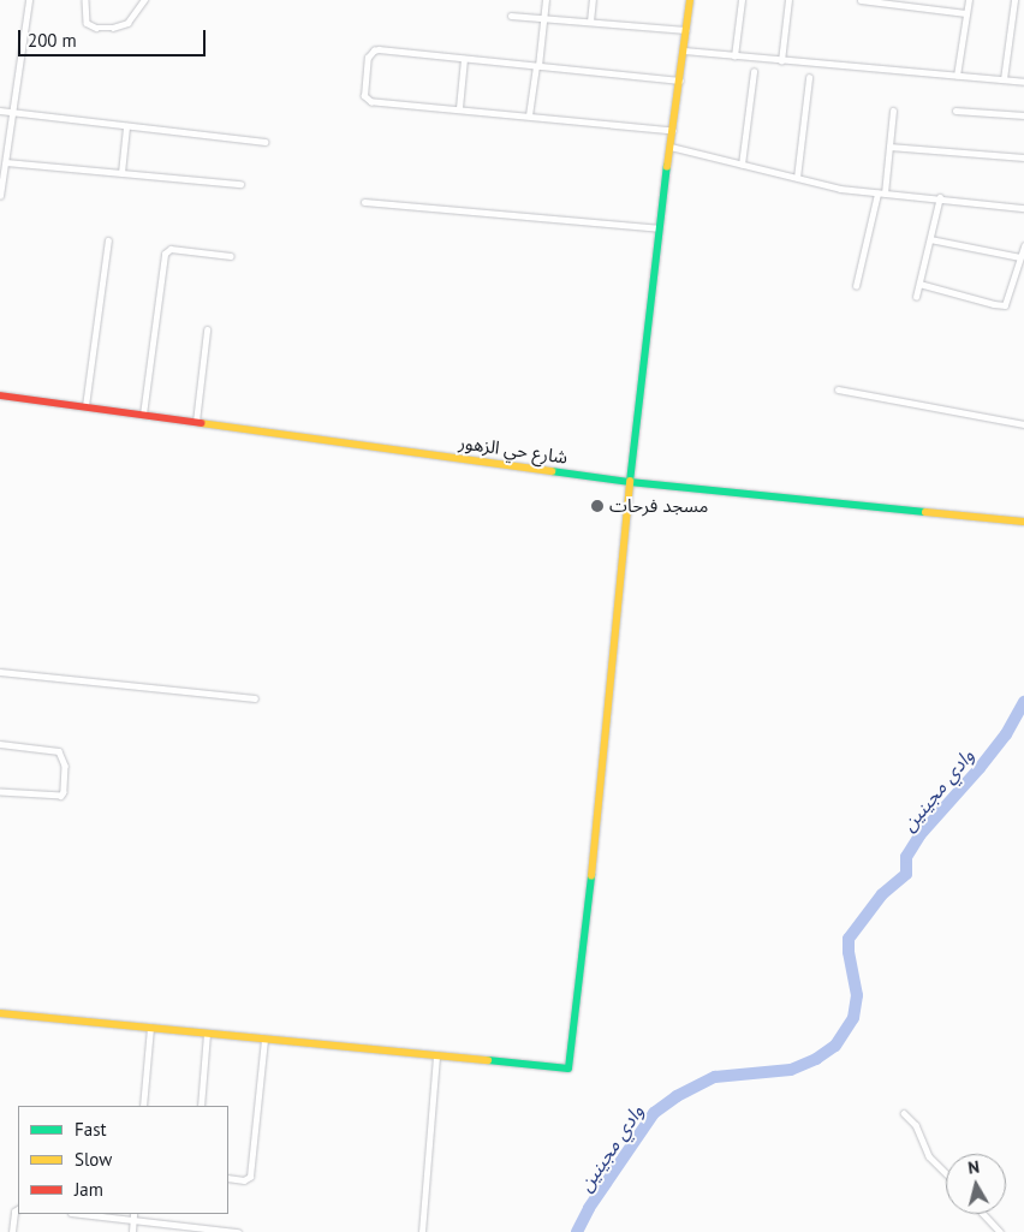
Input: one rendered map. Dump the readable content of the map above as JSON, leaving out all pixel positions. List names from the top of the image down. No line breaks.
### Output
{"streets":{"street":["شارع حي الزهور"]},"water":["وادي مجينين"],"places":["مسجد فرحات"],"legend":["Fast","Slow","Jam"],"scale_bar":"200 m","north":"top"}
